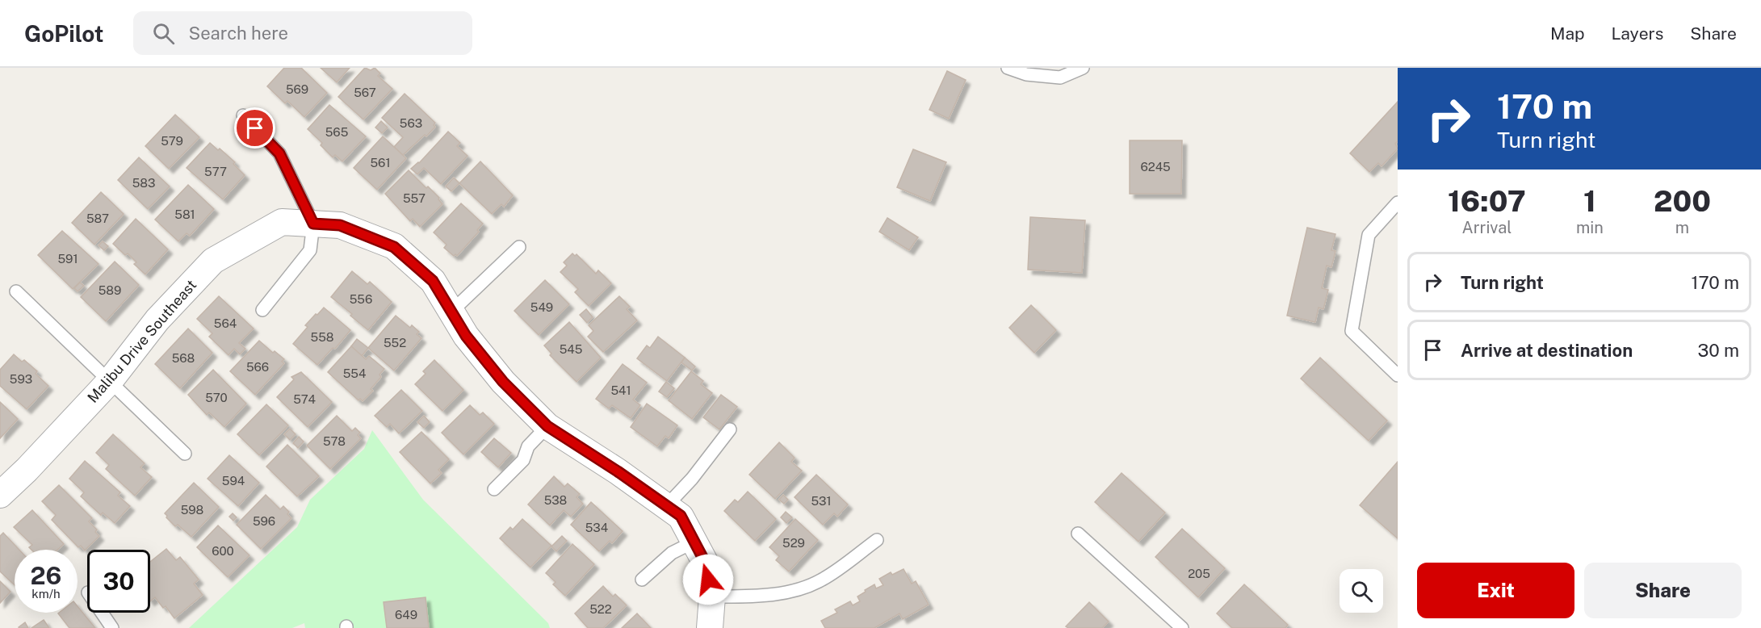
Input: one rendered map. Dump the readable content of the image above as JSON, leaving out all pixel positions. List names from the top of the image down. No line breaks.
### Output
{"streets":{"street":["Malibu Drive Southeast"]},"house_numbers":["569","567","563","565","579","561","6245","577","583","557","581","587","591","589","556","549","564","558","552","545","568","566","554","593","541","570","574","578","594","538","531","598","596","534","529","600","205","522","649"],"page":{"header":"GoPilot","search":"Search here","nav":["Map","Layers","Share"],"turn":["170 m","Turn right"],"eta":["16:07","Arrival","1","min","200","m"],"list":[{"name":"Turn right","value":"170 m"},{"name":"Arrive at destination","value":"30 m"}],"speed":"26 km/h","limit":"30","buttons":["Exit","Share"]}}
